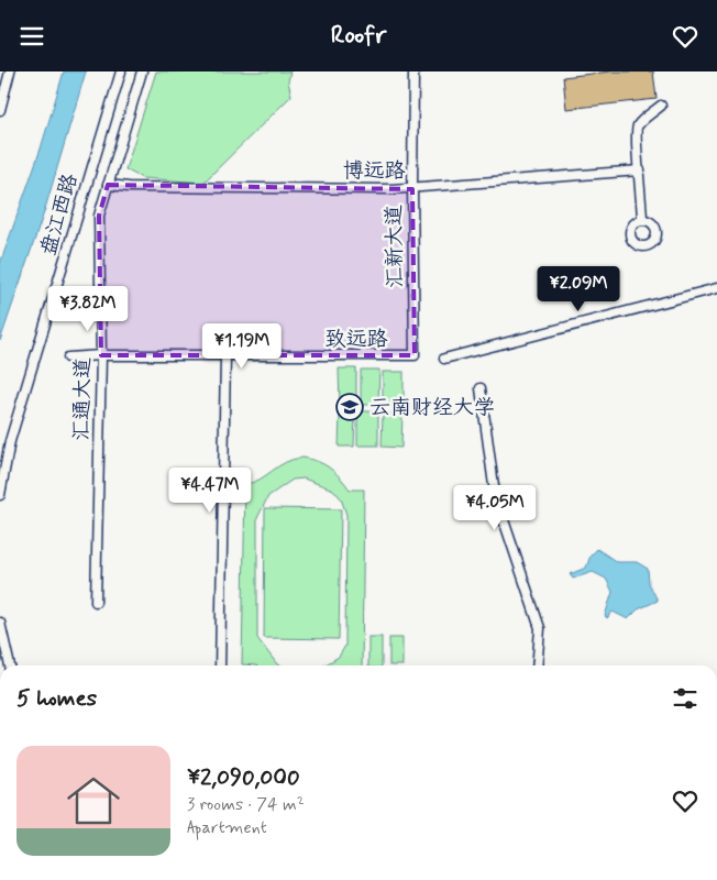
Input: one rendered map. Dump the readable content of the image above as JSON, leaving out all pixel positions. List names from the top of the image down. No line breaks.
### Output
{"streets":{"street":["博远路","盘江西路","汇新大道","致远路","汇通大道"]},"crossings":[["博远路","汇新大道"],["博远路","汇通大道"],["汇新大道","致远路"],["致远路","汇通大道"]],"places":{"school or university":["云南财经大学"]},"page":{"header":"Roofr","price":["¥2.09M","¥3.82M","¥1.19M","¥4.47M","¥4.05M"],"heading":"5 homes","list":[{"name":"¥2,090,000","note":"3 rooms · 74 m² · Apartment"}]}}
